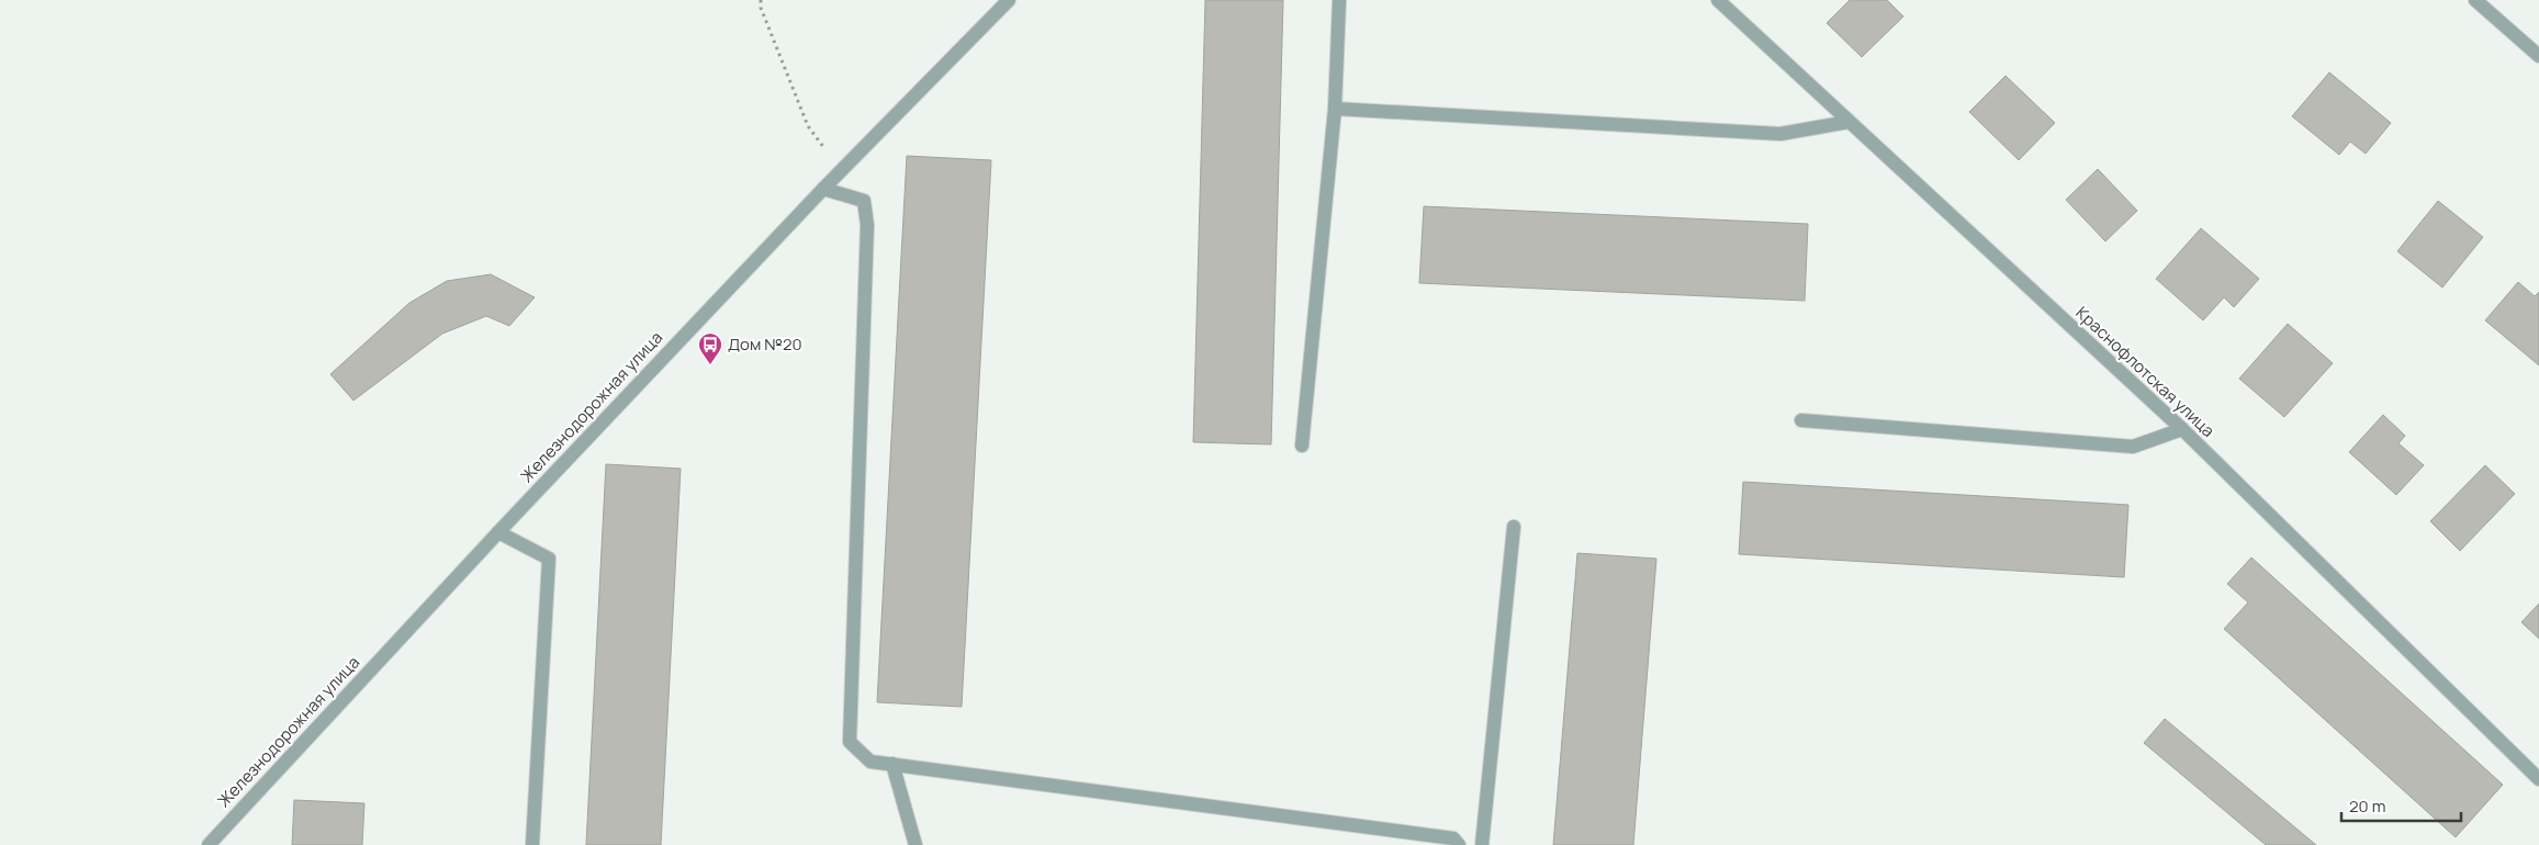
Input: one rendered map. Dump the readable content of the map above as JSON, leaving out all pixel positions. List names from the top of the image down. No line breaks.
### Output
{"streets":{"street":["Краснофлотская улица","Железнодорожная улица"]},"places":{"bus stop":["Дом №20"]},"scale_bar":"20 m"}
